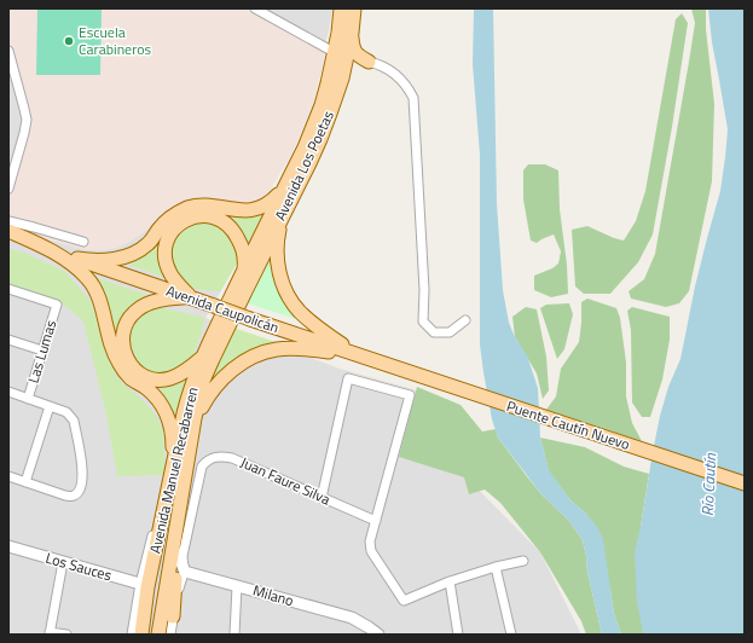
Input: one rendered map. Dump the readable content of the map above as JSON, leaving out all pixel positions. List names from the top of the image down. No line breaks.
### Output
{"streets":{"main road":["Avenida Los Poetas","Avenida Caupolicán","Puente Cautín Nuevo","Avenida Manuel Recabarren"],"street":["Las Lumas","Juan Faure Silva","Los Sauces","Milano"]},"crossings":[["Avenida Los Poetas","Avenida Caupolicán"],["Avenida Los Poetas","Avenida Manuel Recabarren"],["Avenida Caupolicán","Puente Cautín Nuevo"],["Avenida Caupolicán","Avenida Manuel Recabarren"],["Avenida Manuel Recabarren","Juan Faure Silva"],["Avenida Manuel Recabarren","Los Sauces"],["Avenida Manuel Recabarren","Milano"]],"water":["Río Cautín"],"places":["Escuela Carabineros"]}
